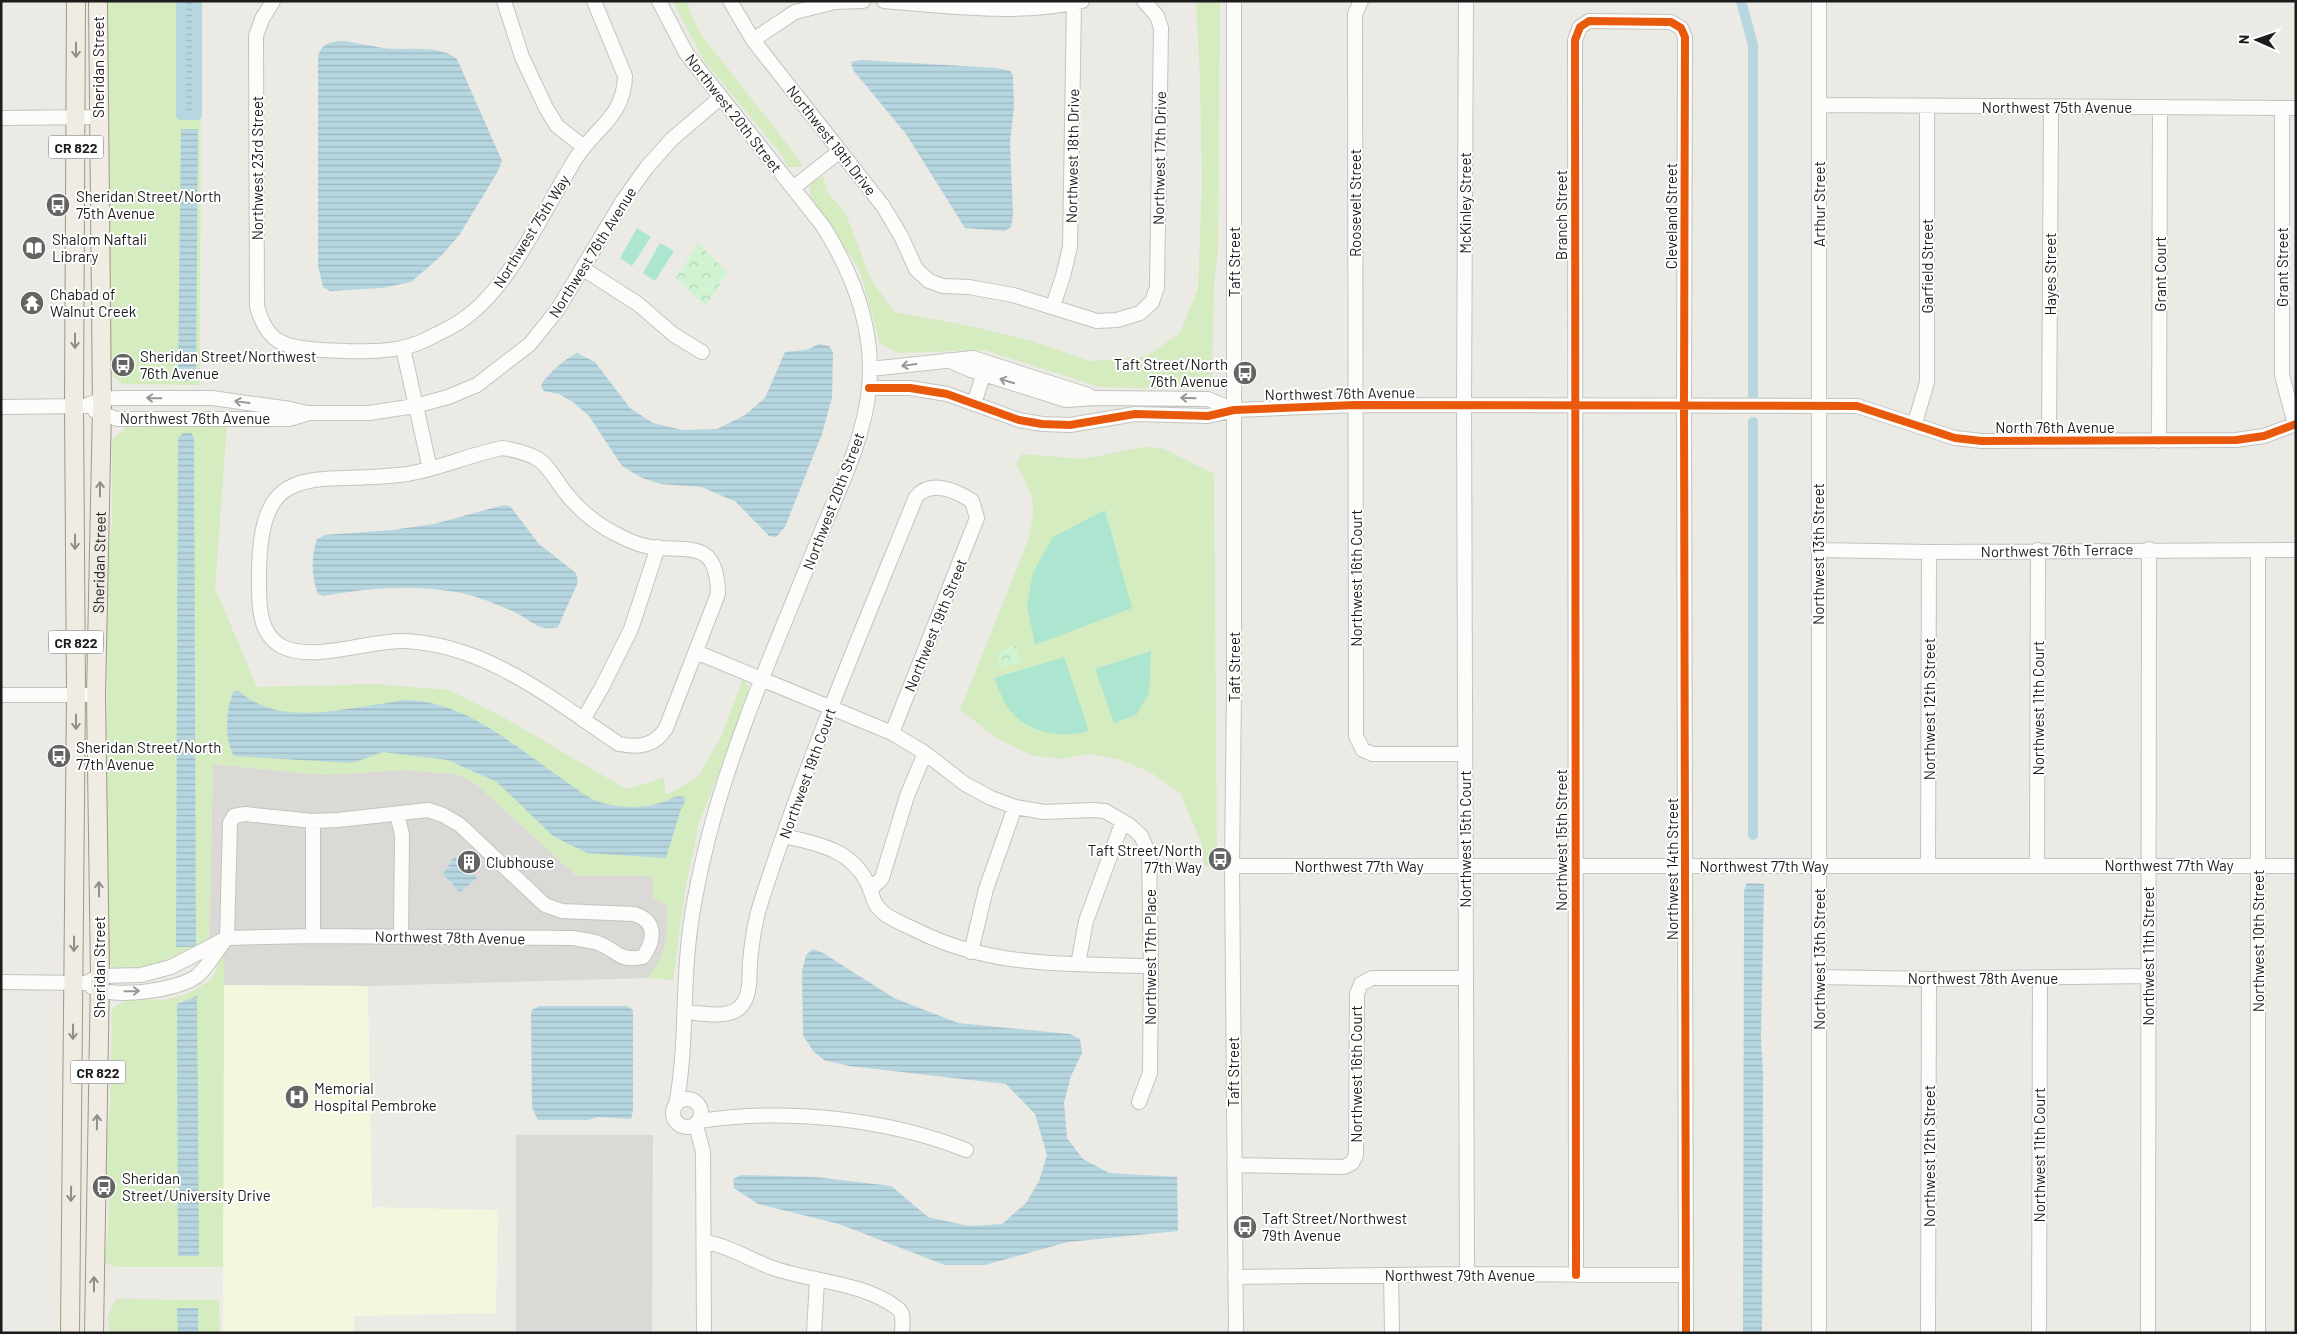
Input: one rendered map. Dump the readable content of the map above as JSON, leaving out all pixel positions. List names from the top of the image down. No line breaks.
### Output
{"streets":{"main road":["Sheridan Street","CR 822"],"street":["Northwest 75th Avenue","Northwest 20th Street","Northwest 19th Drive","Northwest 18th Drive","Northwest 17th Drive","Northwest 23rd Street","Roosevelt Street","McKinley Street","Arthur Street","Branch Street","Cleveland Street","Northwest 75th Way","Northwest 76th Avenue","Taft Street","Garfield Street","Grant Street","Hayes Street","Grant Court","North 76th Avenue","Northwest 76th Terrace","Northwest 13th Street","Northwest 16th Court","Northwest 19th Street","Northwest 11th Court","Northwest 12th Street","Northwest 19th Court","Northwest 15th Court","Northwest 15th Street","Northwest 77th Way","Northwest 14th Street","Northwest 78th Avenue","Northwest 10th Street","Northwest 11th Street","Northwest 17th Place","Northwest 79th Avenue"]},"crossings":[["Sheridan Street","Northwest 76th Avenue"],["Sheridan Street","Northwest 78th Avenue"],["Northwest 75th Avenue","Arthur Street"],["Northwest 75th Avenue","Garfield Street"],["Northwest 75th Avenue","Grant Street"],["Northwest 75th Avenue","Hayes Street"],["Northwest 75th Avenue","Grant Court"],["Northwest 20th Street","Northwest 76th Avenue"],["Northwest 20th Street","Northwest 19th Court"],["Northwest 20th Street","Northwest 17th Place"],["Northwest 19th Drive","Northwest 18th Drive"],["Northwest 19th Drive","Northwest 17th Drive"],["Northwest 18th Drive","Northwest 17th Drive"],["Northwest 23rd Street","Northwest 75th Way"],["Roosevelt Street","Northwest 76th Avenue"],["Roosevelt Street","Northwest 16th Court"],["McKinley Street","Northwest 76th Avenue"],["McKinley Street","Northwest 15th Court"],["Arthur Street","Northwest 76th Avenue"],["Arthur Street","North 76th Avenue"],["Arthur Street","Northwest 13th Street"],["Branch Street","Cleveland Street"],["Branch Street","Northwest 76th Avenue"],["Branch Street","Northwest 15th Street"],["Cleveland Street","Northwest 76th Avenue"],["Cleveland Street","Northwest 14th Street"],["Northwest 76th Avenue","Taft Street"],["Northwest 76th Avenue","North 76th Avenue"],["Northwest 76th Avenue","Northwest 13th Street"],["Northwest 76th Avenue","Northwest 16th Court"],["Northwest 76th Avenue","Northwest 15th Court"],["Northwest 76th Avenue","Northwest 15th Street"],["Northwest 76th Avenue","Northwest 14th Street"],["Taft Street","Northwest 16th Court"],["Taft Street","Northwest 77th Way"],["Taft Street","Northwest 79th Avenue"],["Garfield Street","North 76th Avenue"],["Grant Street","North 76th Avenue"],["Hayes Street","North 76th Avenue"],["Grant Court","North 76th Avenue"],["North 76th Avenue","Northwest 13th Street"],["Northwest 76th Terrace","Northwest 13th Street"],["Northwest 76th Terrace","Northwest 11th Court"],["Northwest 76th Terrace","Northwest 12th Street"],["Northwest 76th Terrace","Northwest 10th Street"],["Northwest 76th Terrace","Northwest 11th Street"],["Northwest 13th Street","Northwest 77th Way"],["Northwest 13th Street","Northwest 78th Avenue"],["Northwest 16th Court","Northwest 15th Court"],["Northwest 19th Street","Northwest 19th Court"],["Northwest 19th Street","Northwest 17th Place"],["Northwest 11th Court","Northwest 77th Way"],["Northwest 11th Court","Northwest 78th Avenue"],["Northwest 12th Street","Northwest 77th Way"],["Northwest 12th Street","Northwest 78th Avenue"],["Northwest 19th Court","Northwest 17th Place"],["Northwest 15th Court","Northwest 77th Way"],["Northwest 15th Court","Northwest 79th Avenue"],["Northwest 15th Street","Northwest 77th Way"],["Northwest 15th Street","Northwest 79th Avenue"],["Northwest 77th Way","Northwest 14th Street"],["Northwest 77th Way","Northwest 10th Street"],["Northwest 77th Way","Northwest 11th Street"],["Northwest 14th Street","Northwest 79th Avenue"],["Northwest 78th Avenue","Northwest 11th Street"]],"places":{"bus stop":["Sheridan Street/North 75th Avenue","Sheridan Street/Northwest 76th Avenue","Taft Street/North 76th Avenue","Sheridan Street/North 77th Avenue","Taft Street/North 77th Way","Sheridan Street/University Drive","Taft Street/Northwest 79th Avenue"],"library":["Shalom Naftali Library"],"temple":["Chabad of Walnut Creek"],"building":["Clubhouse"],"hospital":["Memorial Hospital Pembroke"]},"north":"left"}
